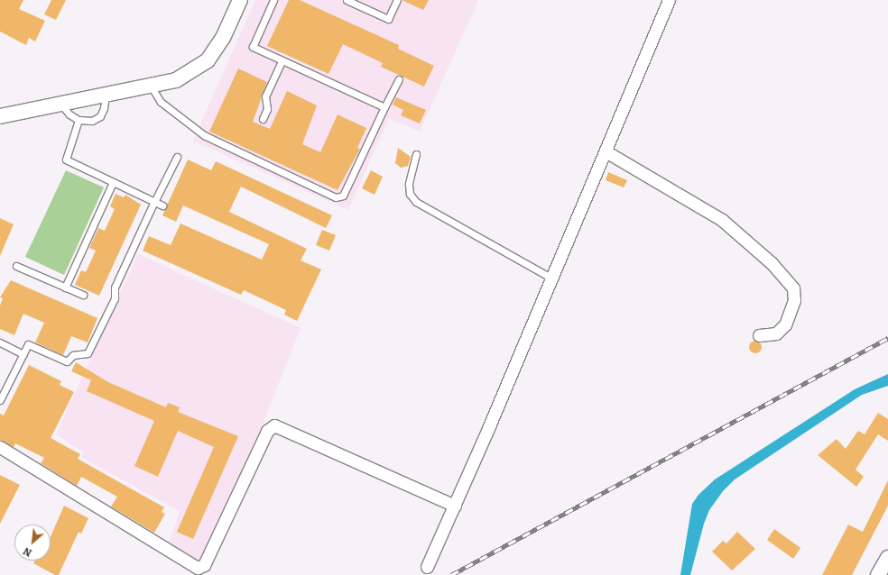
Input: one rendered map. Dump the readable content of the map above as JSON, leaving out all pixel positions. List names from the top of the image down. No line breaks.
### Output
{"north":"bottom left"}
